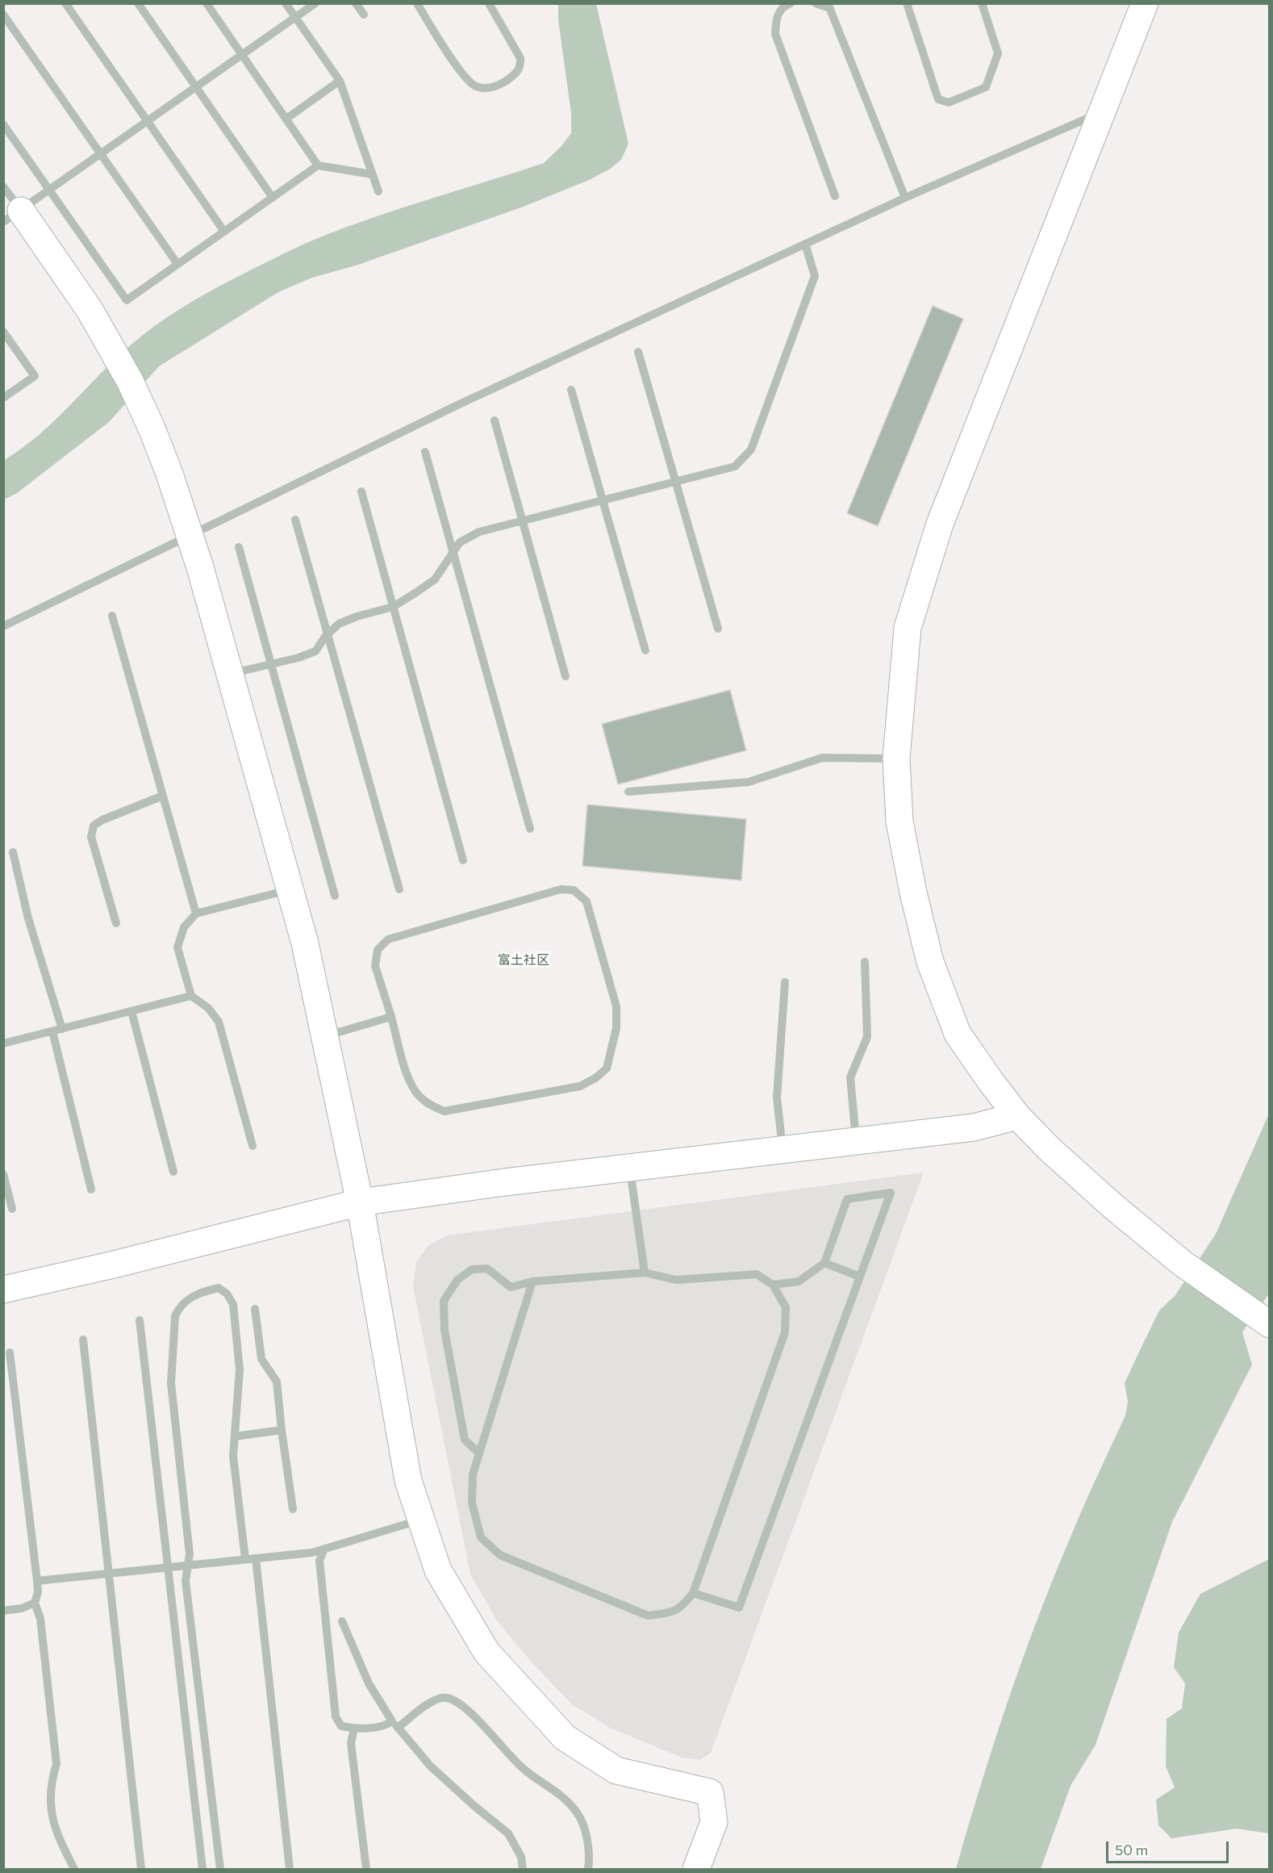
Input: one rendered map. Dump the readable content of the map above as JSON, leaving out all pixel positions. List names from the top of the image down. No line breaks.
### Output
{"districts":["富土社区"],"scale_bar":"50 m"}
